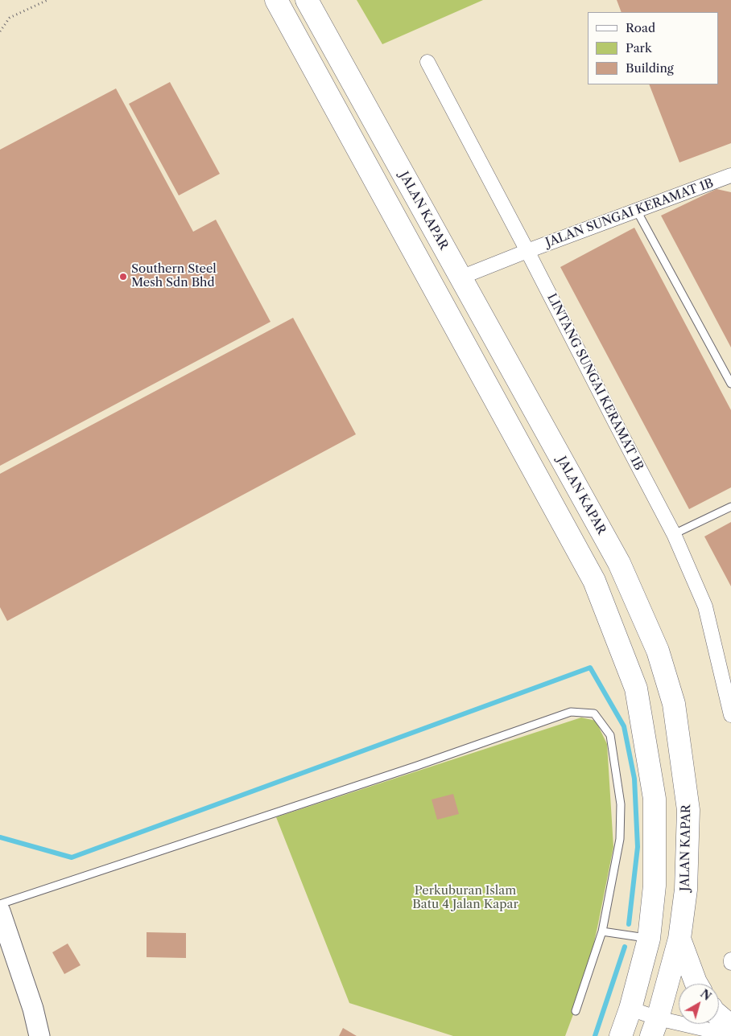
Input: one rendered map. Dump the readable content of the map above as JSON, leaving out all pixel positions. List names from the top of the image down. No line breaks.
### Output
{"streets":{"highway":["JALAN KAPAR"],"street":["JALAN SUNGAI KERAMAT 1B","LINTANG SUNGAI KERAMAT 1B"]},"crossings":[["JALAN KAPAR","JALAN SUNGAI KERAMAT 1B"],["JALAN SUNGAI KERAMAT 1B","LINTANG SUNGAI KERAMAT 1B"]],"parks":["Perkuburan Islam Batu 4 Jalan Kapar"],"places":["Southern Steel Mesh Sdn Bhd"],"legend":["Road","Park","Building"],"north":"top right"}
